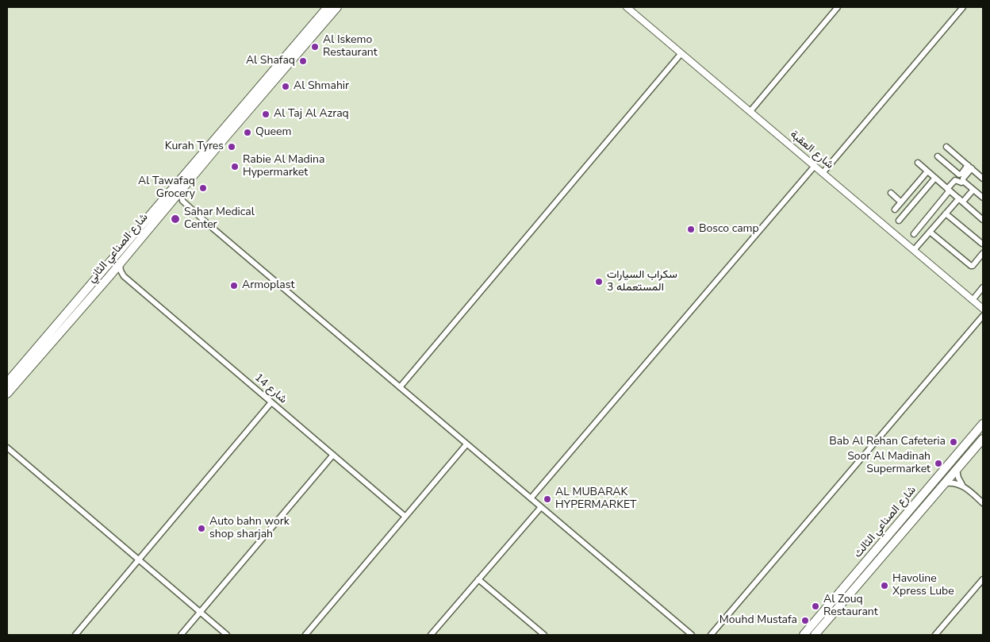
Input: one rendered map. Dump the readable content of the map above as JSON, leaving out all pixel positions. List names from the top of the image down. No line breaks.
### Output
{"streets":{"main road":["شارع الصناعي الثاني","شارع الصناعي الثالث"],"street":["شارع العقبة","شارع 14"]},"places":["Al Iskemo Restaurant","Al Shafaq","Al Shmahir","Al Taj Al Azraq","Queem","Kurah Tyres","Rabie Al Madina Hypermarket","Al Tawafaq Grocery","Sahar Medical Center","Bosco camp","سكراب السيارات المستعمله 3","Armoplast","Bab Al Rehan Cafeteria","Soor Al Madinah Supermarket","AL MUBARAK HYPERMARKET","Auto bahn work shop sharjah","Havoline Xpress Lube","Al Zouq Restaurant","Mouhd Mustafa"]}
